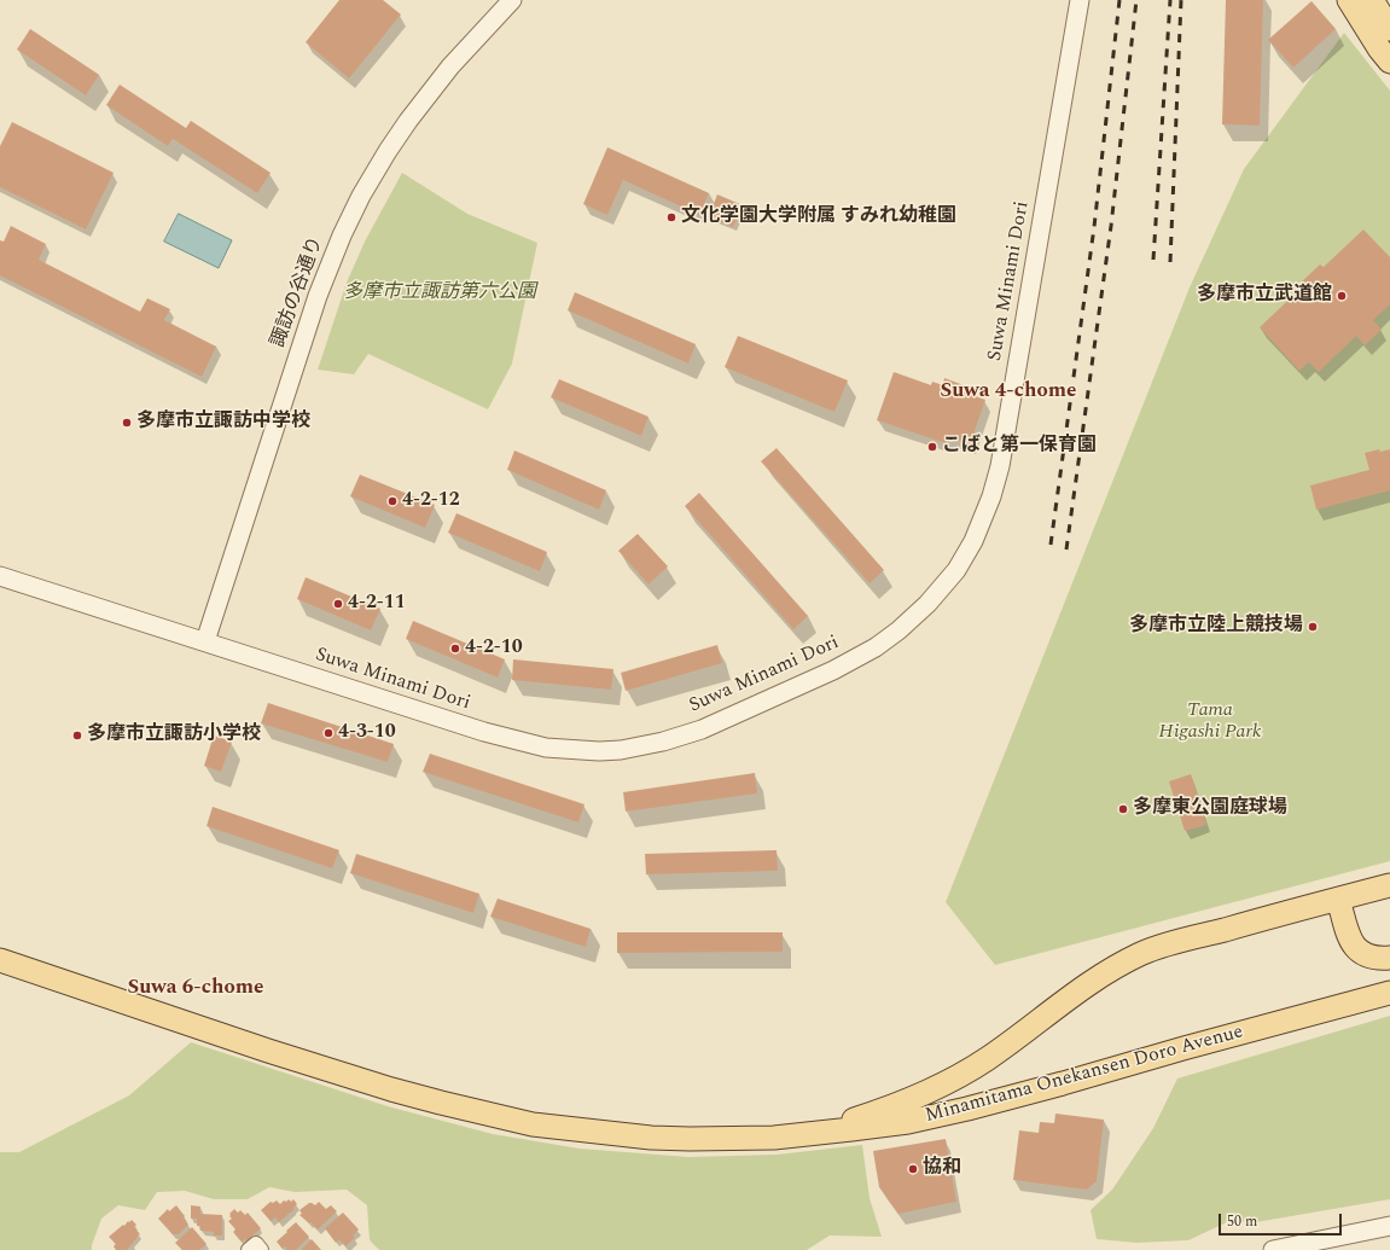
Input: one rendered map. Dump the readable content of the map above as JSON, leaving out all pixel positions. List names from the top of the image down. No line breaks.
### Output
{"streets":{"main road":["Minamitama Onekansen Doro Avenue"],"street":["Suwa Minami Dori","諏訪の谷通り"]},"crossings":[["Suwa Minami Dori","諏訪の谷通り"]],"districts":["Suwa 4-chome","Suwa 6-chome"],"parks":["多摩市立諏訪第六公園","Tama Higashi Park"],"places":["文化学園大学附属 すみれ幼稚園","多摩市立武道館","多摩市立諏訪中学校","こばと第一保育園","4-2-12","4-2-11","多摩市立陸上競技場","4-2-10","4-3-10","多摩市立諏訪小学校","多摩東公園庭球場","協和"],"scale_bar":"50 m"}
